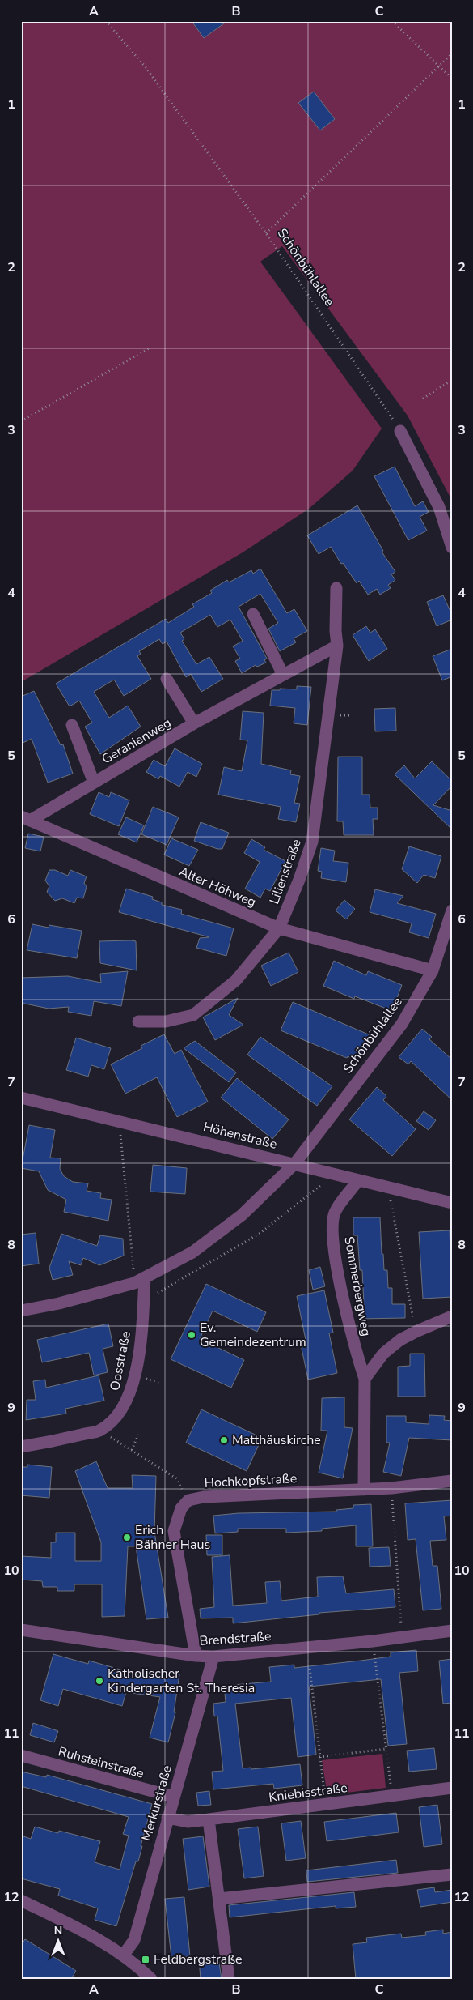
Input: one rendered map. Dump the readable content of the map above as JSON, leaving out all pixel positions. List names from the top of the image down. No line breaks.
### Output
{"streets":{"street":["Schönbühlallee","Geranienweg","Lilienstraße","Alter Höhweg","Höhenstraße","Sommerbergweg","Oosstraße","Hochkopfstraße","Brendstraße","Ruhsteinstraße","Kniebisstraße","Merkurstraße"]},"crossings":[["Schönbühlallee","Alter Höhweg"],["Schönbühlallee","Höhenstraße"],["Schönbühlallee","Oosstraße"],["Geranienweg","Lilienstraße"],["Geranienweg","Alter Höhweg"],["Lilienstraße","Alter Höhweg"],["Höhenstraße","Sommerbergweg"],["Sommerbergweg","Hochkopfstraße"],["Hochkopfstraße","Brendstraße"],["Brendstraße","Merkurstraße"],["Ruhsteinstraße","Merkurstraße"],["Kniebisstraße","Merkurstraße"]],"places":{"other":["Ev. Gemeindezentrum","Matthäuskirche","Erich Bähner Haus","Katholischer Kindergarten St. Theresia"],"transit":["Feldbergstraße"]},"north":"top","grid":{"columns":["A","B","C"],"rows":["1","2","3","4","5","6","7","8","9","10","11","12"]}}
